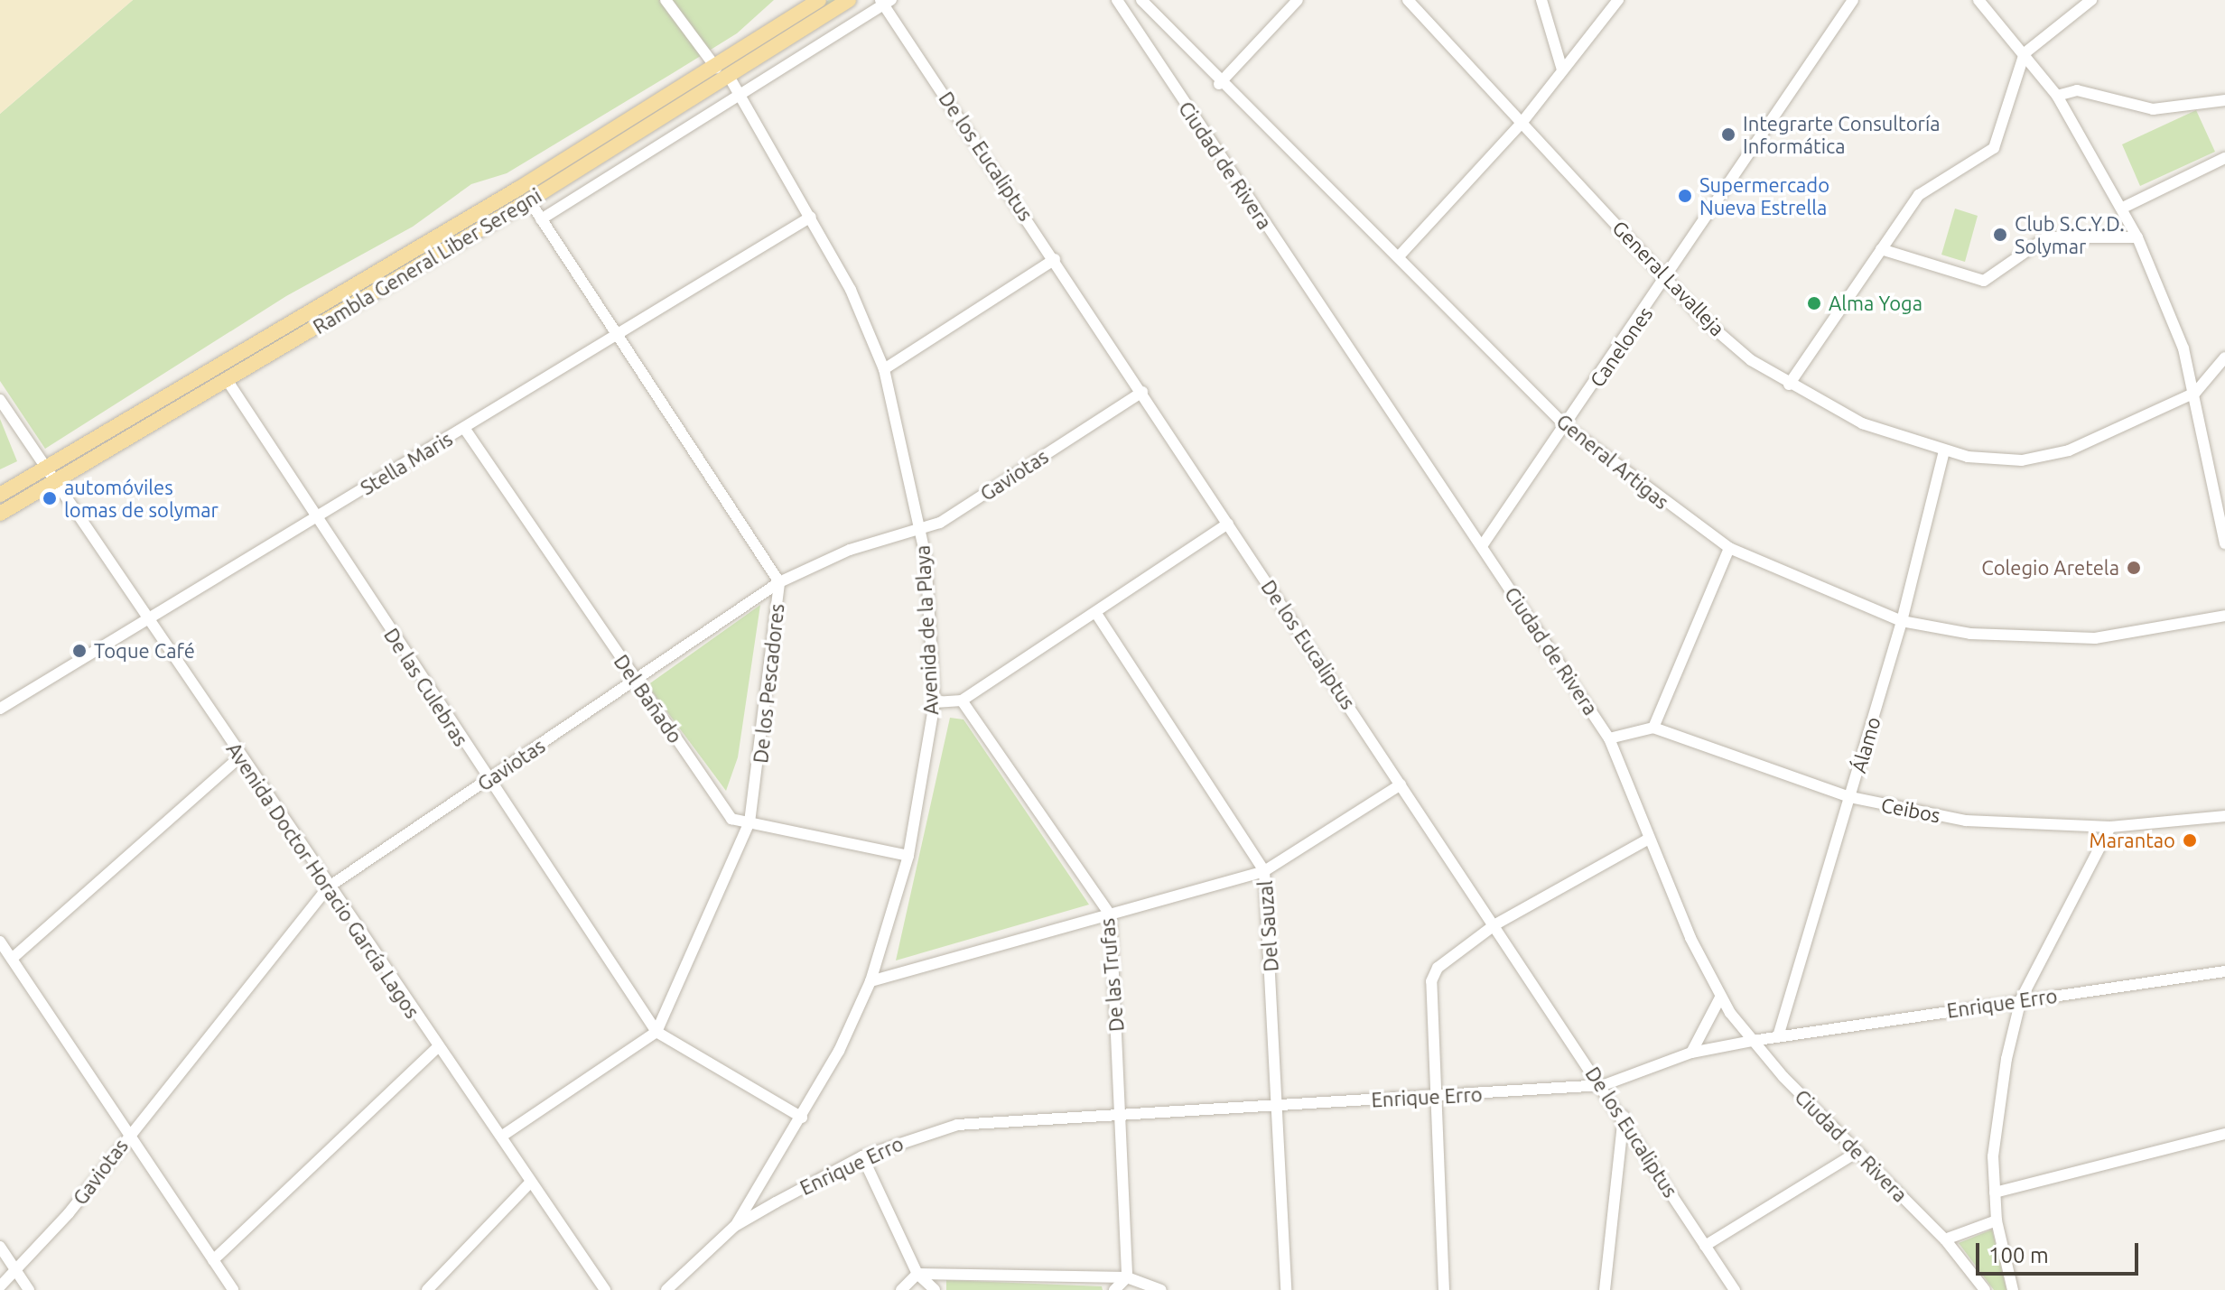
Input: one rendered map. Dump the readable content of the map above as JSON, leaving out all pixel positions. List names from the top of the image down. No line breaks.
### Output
{"streets":{"main road":["Rambla General Liber Seregni"],"street":["De los Eucaliptus","Ciudad de Rivera","General Lavalleja","Canelones","General Artigas","Stella Maris","Gaviotas","Avenida de la Playa","De los Pescadores","De las Culebras","Del Bañado","Álamo","Ceibos","Avenida Doctor Horacio García Lagos","Del Sauzal","De las Trufas","Enrique Erro"]},"crossings":[["De los Eucaliptus","Gaviotas"],["De los Eucaliptus","Enrique Erro"],["Ciudad de Rivera","Canelones"],["Ciudad de Rivera","Enrique Erro"],["Rambla General Liber Seregni","Avenida de la Playa"],["Rambla General Liber Seregni","De los Pescadores"],["Rambla General Liber Seregni","De las Culebras"],["Rambla General Liber Seregni","Avenida Doctor Horacio García Lagos"],["General Lavalleja","Canelones"],["General Lavalleja","Álamo"],["Canelones","General Artigas"],["General Artigas","Álamo"],["Stella Maris","Avenida de la Playa"],["Stella Maris","De los Pescadores"],["Stella Maris","De las Culebras"],["Stella Maris","Del Bañado"],["Stella Maris","Avenida Doctor Horacio García Lagos"],["Gaviotas","Avenida de la Playa"],["Gaviotas","De los Pescadores"],["Gaviotas","De las Culebras"],["Gaviotas","Del Bañado"],["Gaviotas","Avenida Doctor Horacio García Lagos"],["Avenida de la Playa","De las Culebras"],["Avenida de la Playa","Del Bañado"],["Avenida de la Playa","Enrique Erro"],["De los Pescadores","De las Culebras"],["De los Pescadores","Del Bañado"],["Álamo","Ceibos"],["Álamo","Enrique Erro"],["Del Sauzal","Enrique Erro"],["De las Trufas","Enrique Erro"]],"places":["Integrarte Consultoría Informática","Supermercado Nueva Estrella","Club S.C.Y.D. Solymar","Alma Yoga","automóviles lomas de solymar","Colegio Aretela","Toque Café","Marantao"],"scale_bar":"100 m"}
